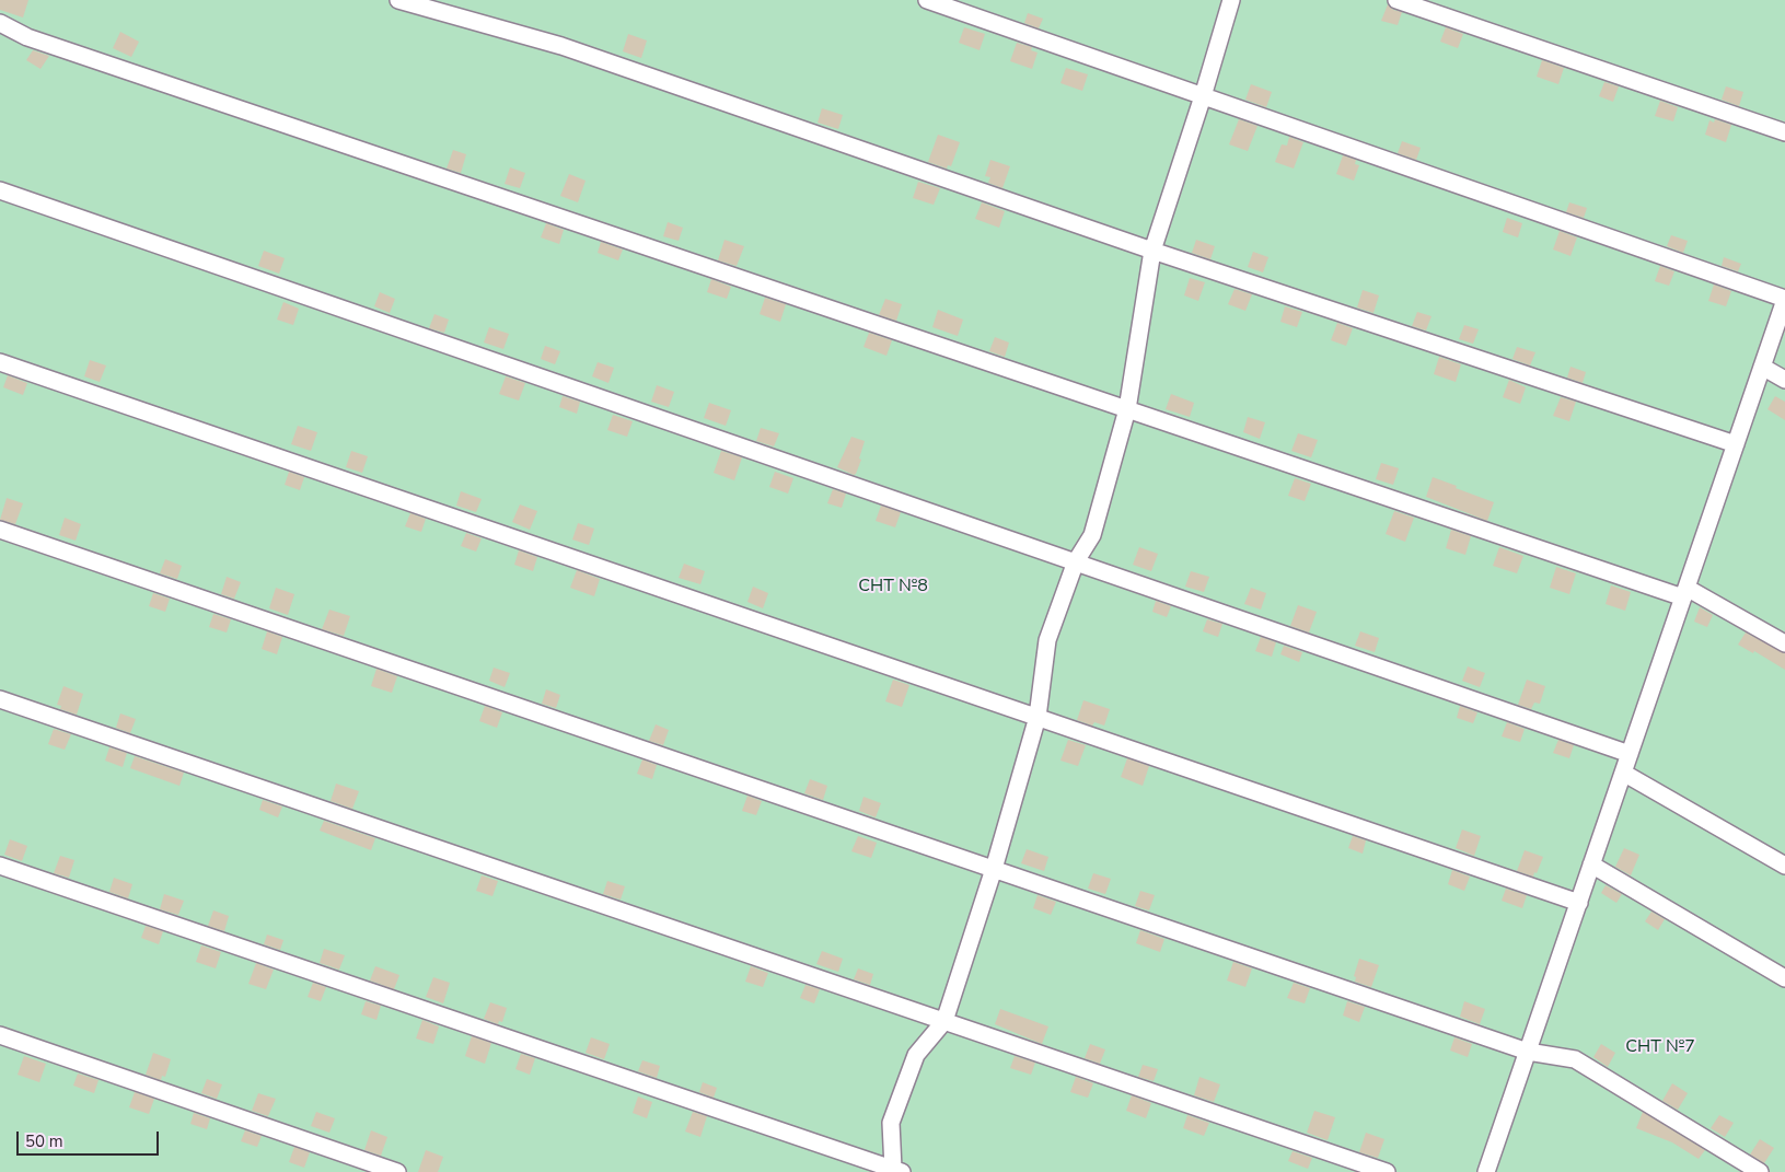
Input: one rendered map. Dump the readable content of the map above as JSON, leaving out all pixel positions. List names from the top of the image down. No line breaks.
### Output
{"parks":["СНТ №8","СНТ №7"],"scale_bar":"50 m"}
